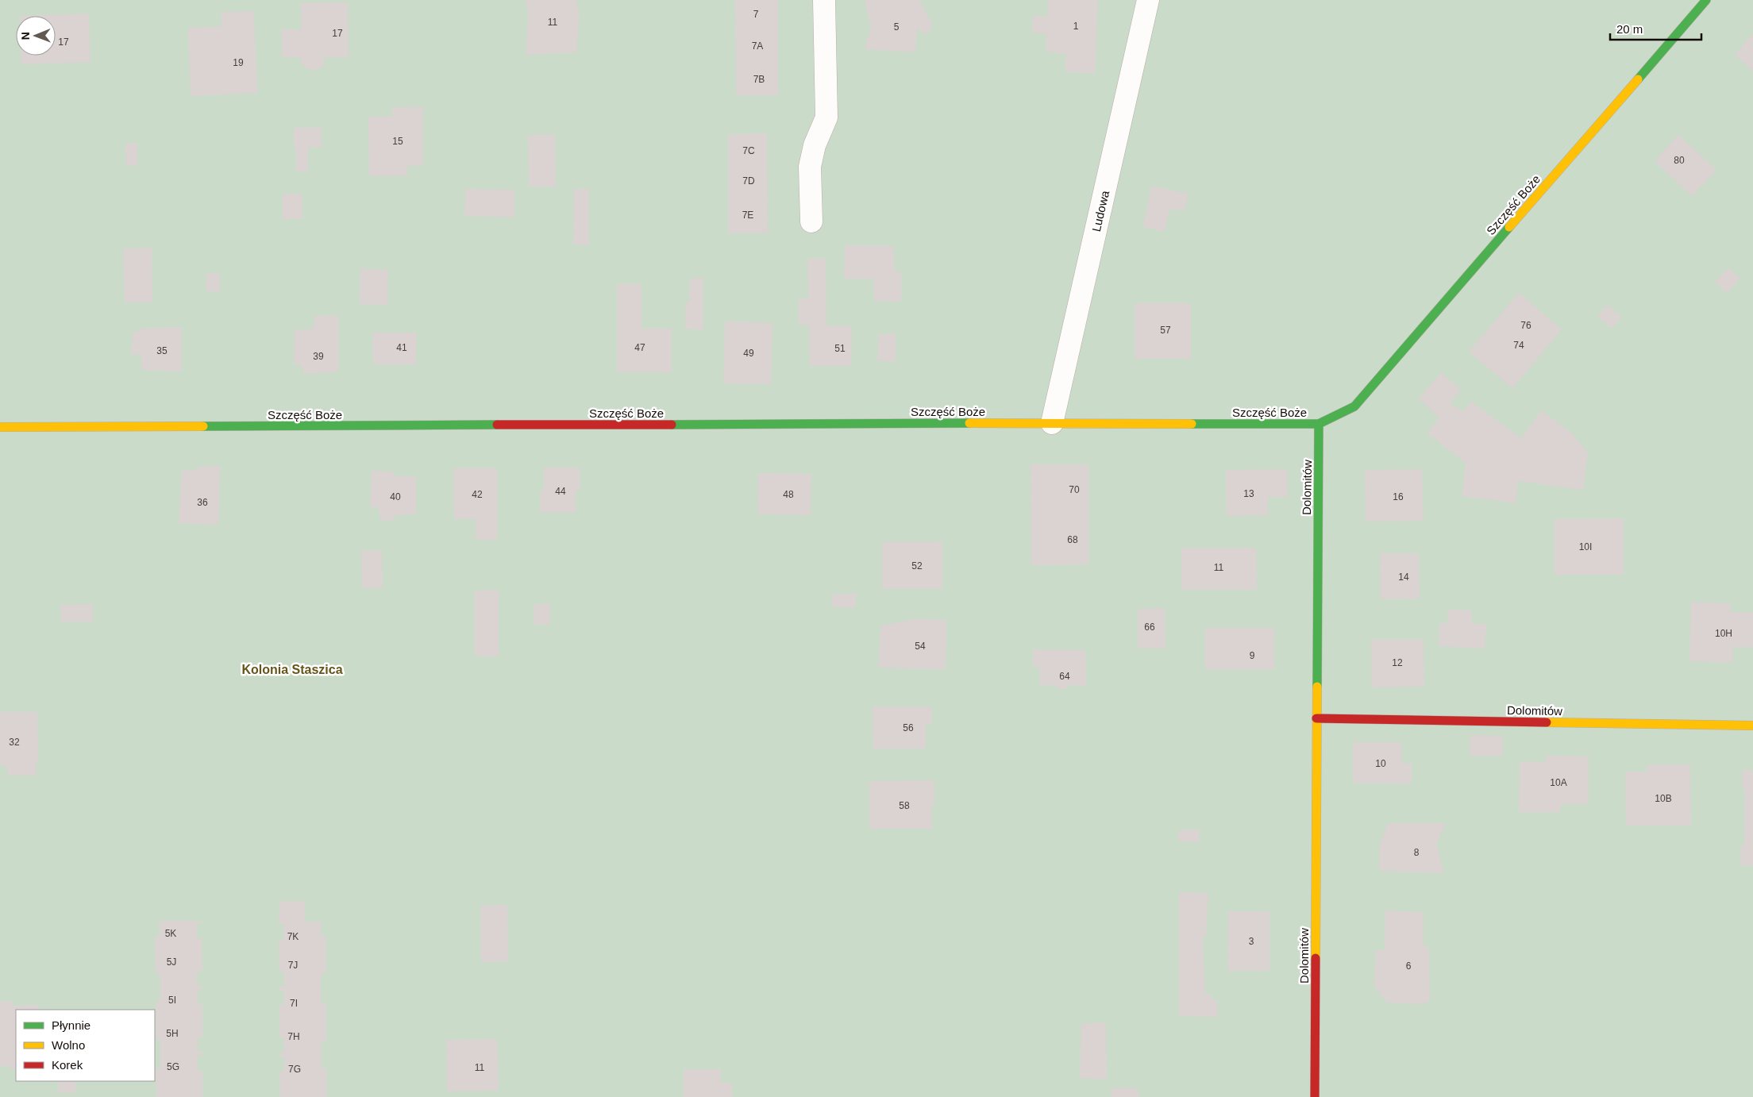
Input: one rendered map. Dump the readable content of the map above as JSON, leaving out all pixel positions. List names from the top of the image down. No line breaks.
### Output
{"streets":{"street":["Szczęść Boże","Ludowa","Dolomitów"]},"crossings":[["Szczęść Boże","Ludowa"],["Szczęść Boże","Dolomitów"]],"districts":["Kolonia Staszica"],"house_numbers":["7","11","1","5","17","17","7A","19","7B","15","7C","80","7D","7E","76","57","74","41","47","51","35","49","39","70","44","13","42","48","40","16","36","68","10I","52","11","14","66","10H","54","9","12","64","56","32","10","10A","10B","58","8","5K","7K","3","5J","7J","6","5I","7I","5H","7H","5G","11","7G"],"legend":["Płynnie","Wolno","Korek"],"scale_bar":"20 m","north":"left"}
